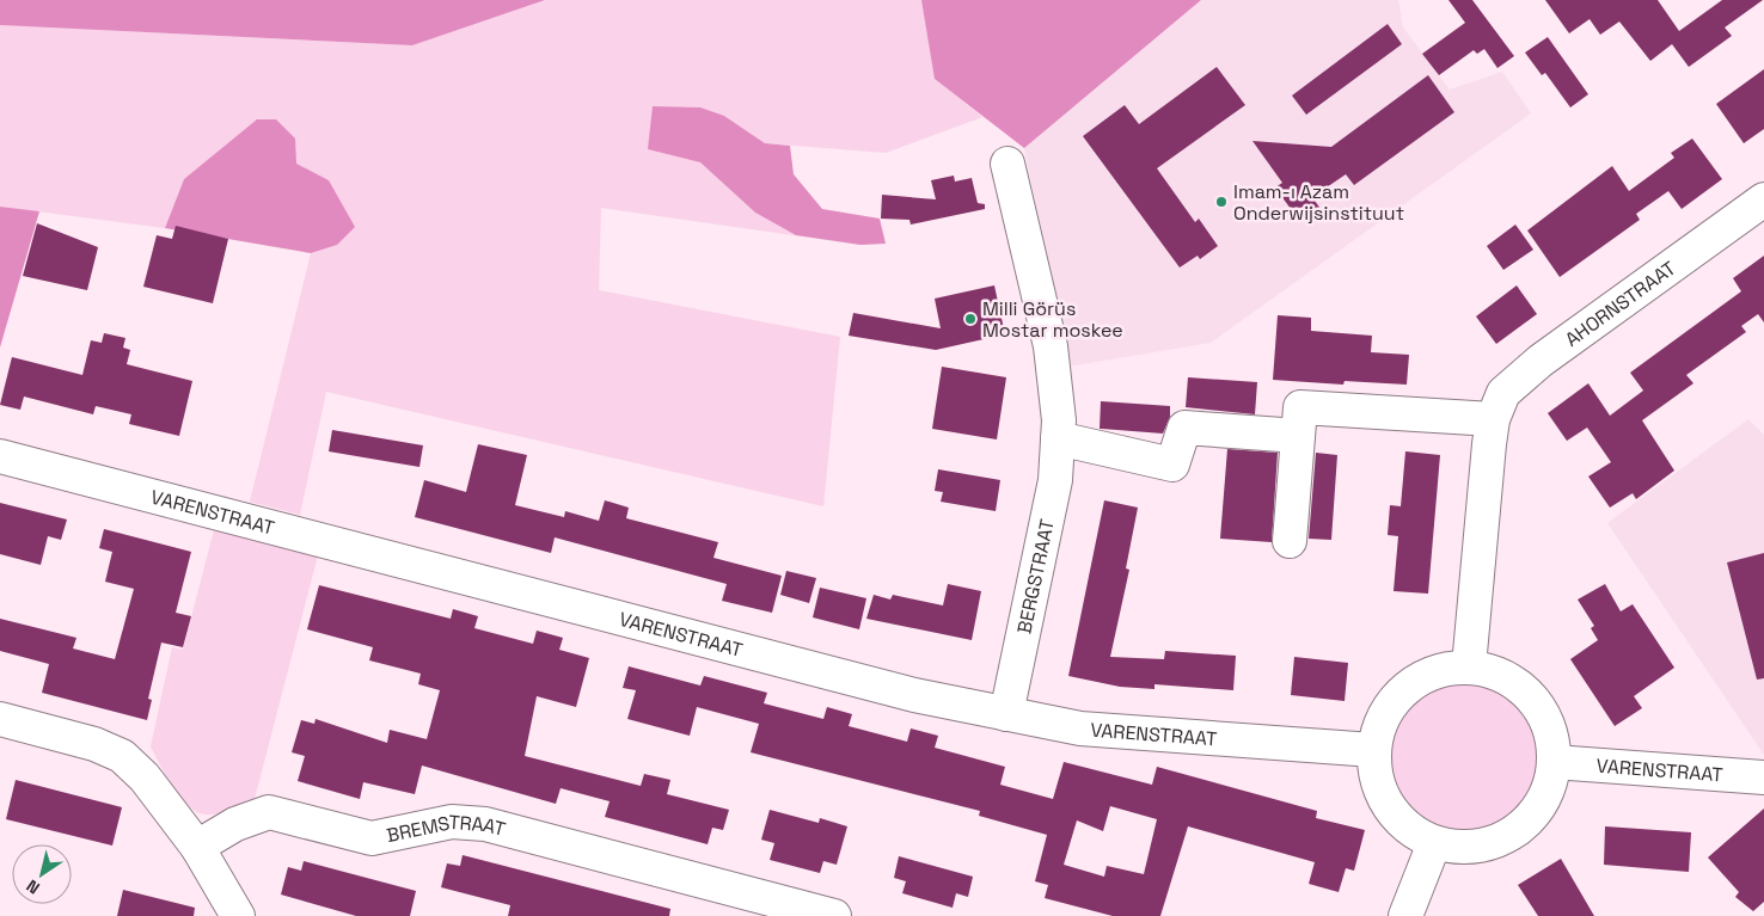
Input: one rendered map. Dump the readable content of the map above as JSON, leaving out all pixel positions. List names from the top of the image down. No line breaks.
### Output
{"streets":{"street":["AHORNSTRAAT","VARENSTRAAT","BERGSTRAAT","BREMSTRAAT"]},"crossings":[["AHORNSTRAAT","VARENSTRAAT"],["VARENSTRAAT","BERGSTRAAT"]],"places":["Imam-ı Azam Onderwijsinstituut","Milli Görüs Mostar moskee"],"north":"bottom left"}
